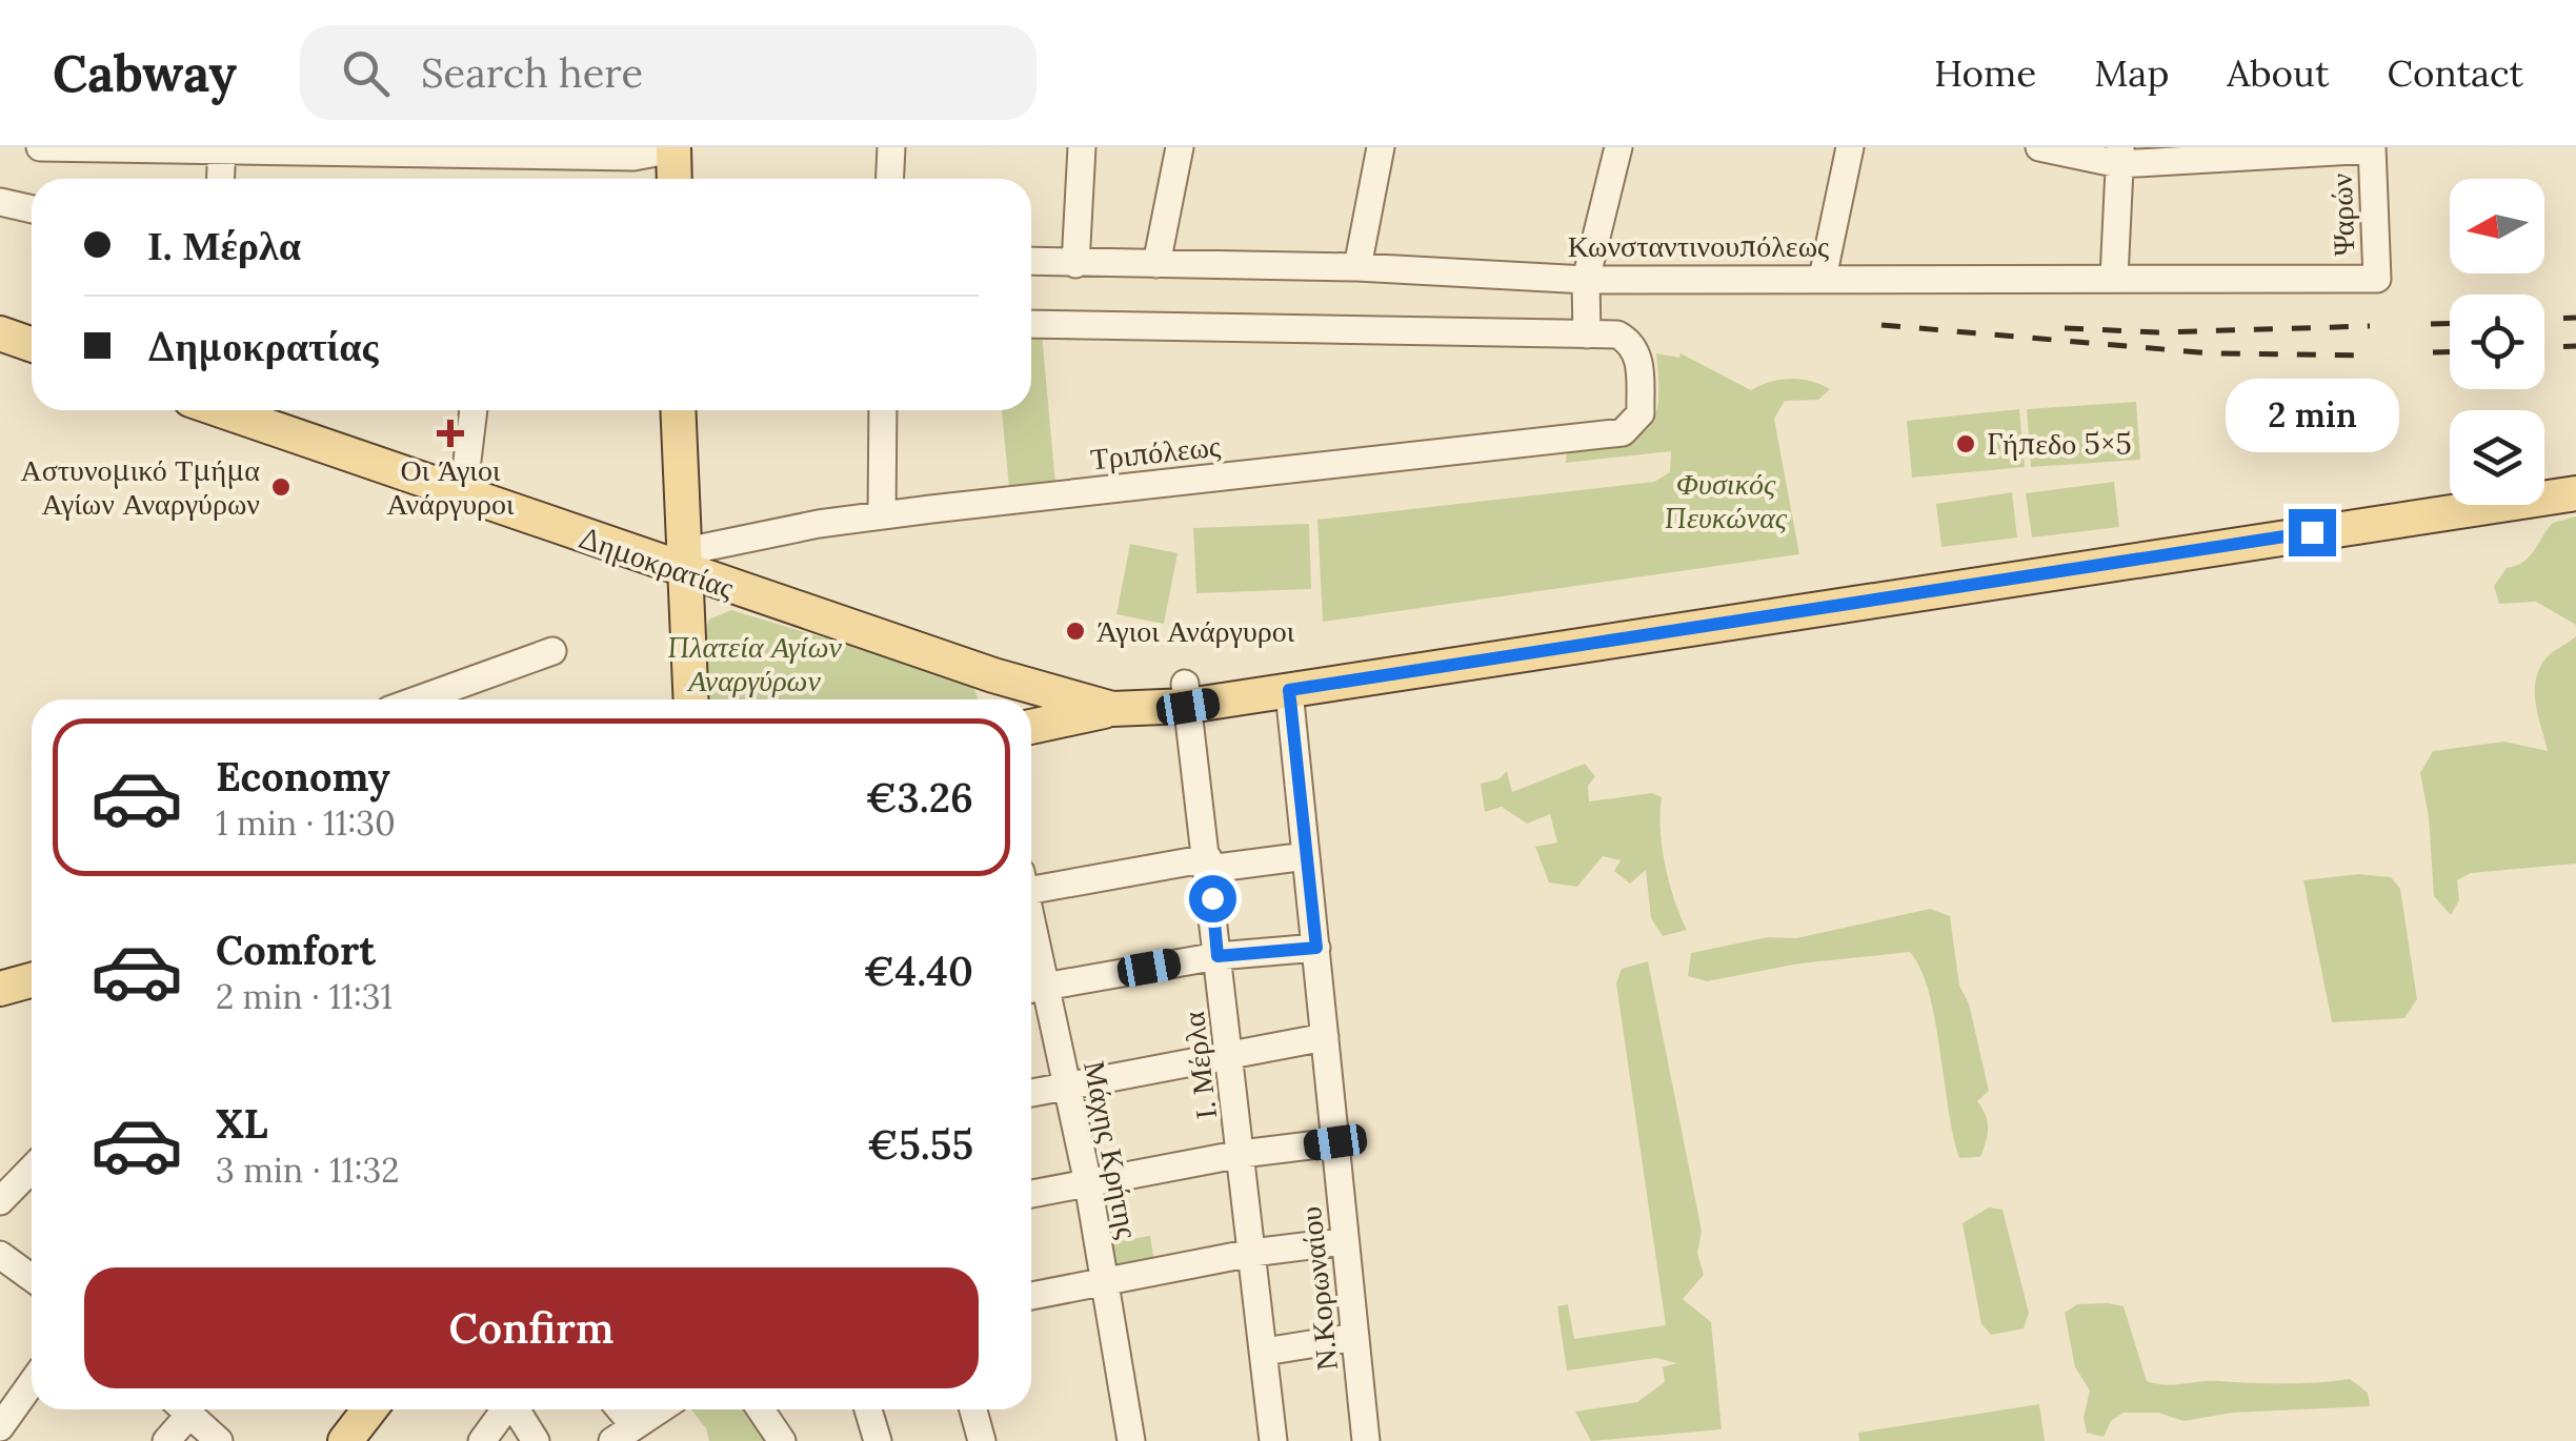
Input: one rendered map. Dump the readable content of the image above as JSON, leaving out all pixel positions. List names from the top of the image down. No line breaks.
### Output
{"streets":{"main road":["Δημοκρατίας"],"street":["Ψαρών","Κωνσταντινουπόλεως","Τριπόλεως","Ι. Μέρλα","Μάχης Κρήτης","Ν.Κορωναίου"]},"crossings":[["Ψαρών","Κωνσταντινουπόλεως"],["Τριπόλεως","Δημοκρατίας"],["Δημοκρατίας","Ι. Μέρλα"],["Δημοκρατίας","Ν.Κορωναίου"]],"parks":["Φυσικός Πευκώνας","Πλατεία Αγίων Αναργύρων"],"places":{"health":["Οι Άγιοι Ανάργυροι"],"other":["Γήπεδο 5×5","Αστυνομικό Τμήμα Αγίων Αναργύρων","Άγιοι Ανάργυροι"]},"north":"left","page":{"header":"Cabway","search":"Search here","nav":["Home","Map","About","Contact"],"banner":["Ι. Μέρλα","Δημοκρατίας"],"bubble":"2 min","list":[{"name":"Economy","note":"1 min · 11:30","value":"€3.26"},{"name":"Comfort","note":"2 min · 11:31","value":"€4.40"},{"name":"XL","note":"3 min · 11:32","value":"€5.55"}],"buttons":"Confirm"}}
